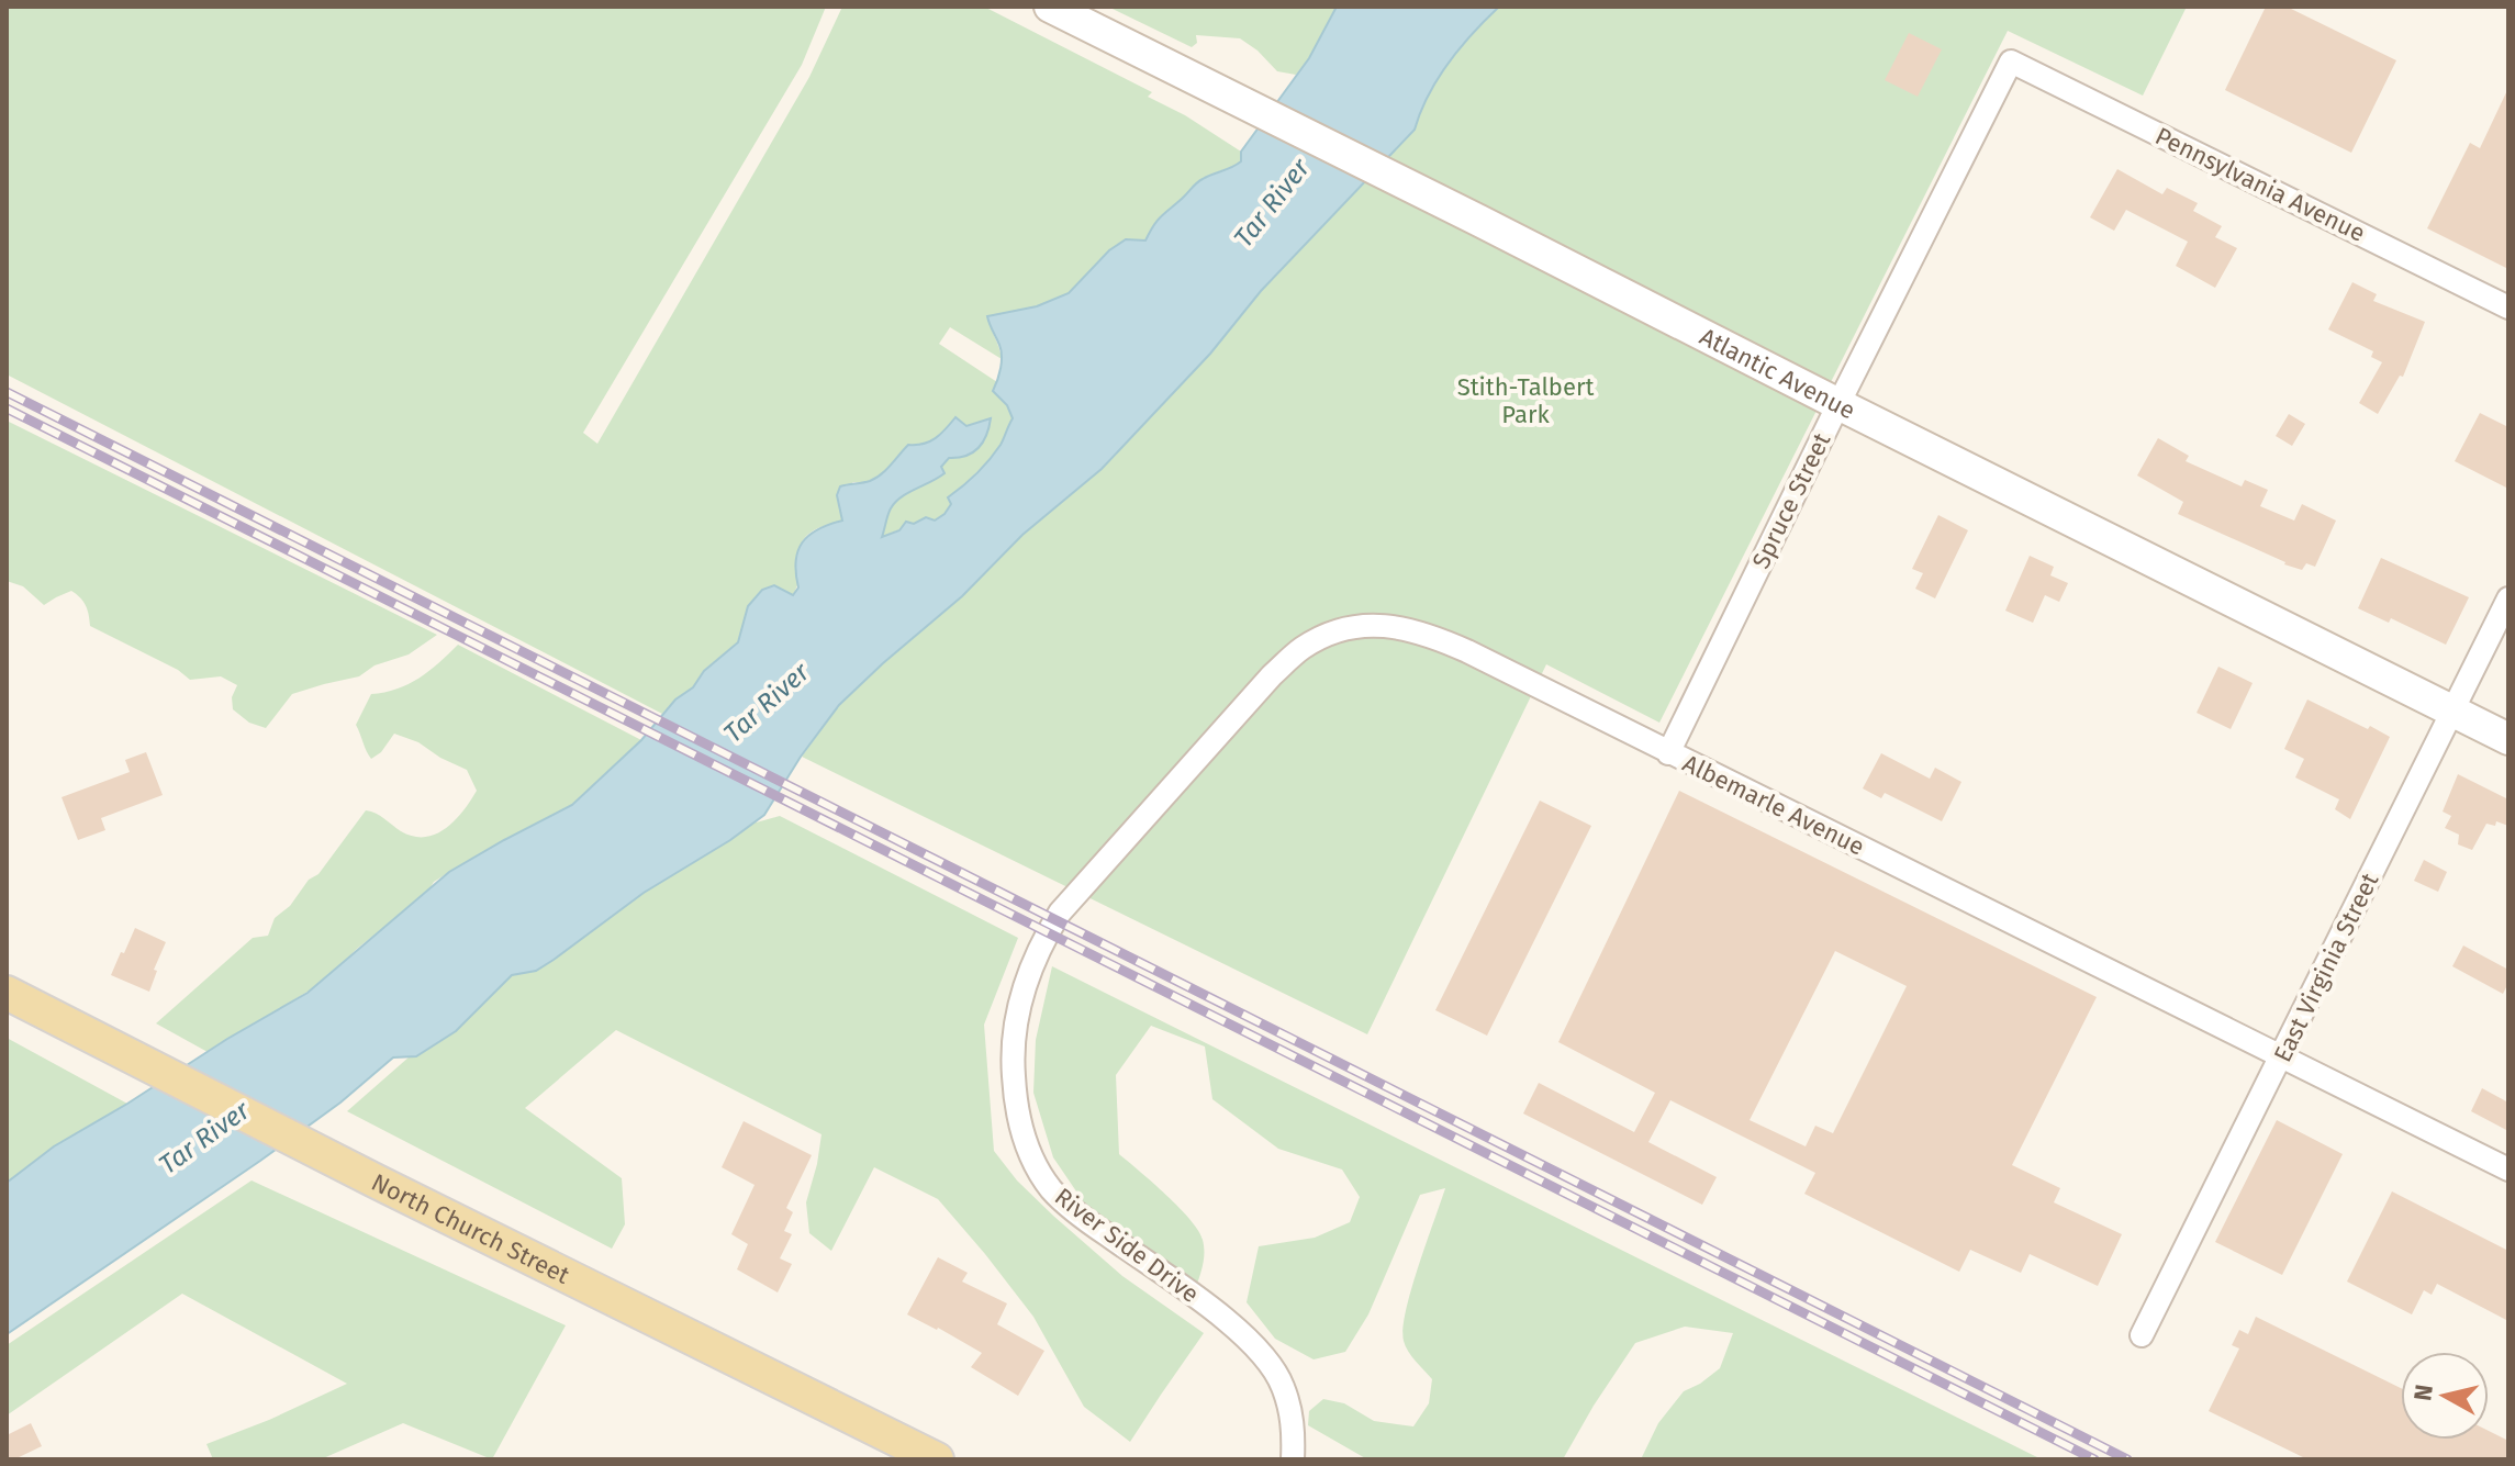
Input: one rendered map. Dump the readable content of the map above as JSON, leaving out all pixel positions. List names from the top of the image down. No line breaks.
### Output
{"streets":{"main road":["Atlantic Avenue","North Church Street"],"street":["Pennsylvania Avenue","Spruce Street","Albemarle Avenue","East Virginia Street","River Side Drive"]},"crossings":[["Pennsylvania Avenue","Spruce Street"],["Atlantic Avenue","Spruce Street"],["Atlantic Avenue","East Virginia Street"],["Spruce Street","Albemarle Avenue"],["Albemarle Avenue","East Virginia Street"],["Albemarle Avenue","River Side Drive"]],"water":["Tar River"],"parks":["Stith-Talbert Park"],"north":"left"}
